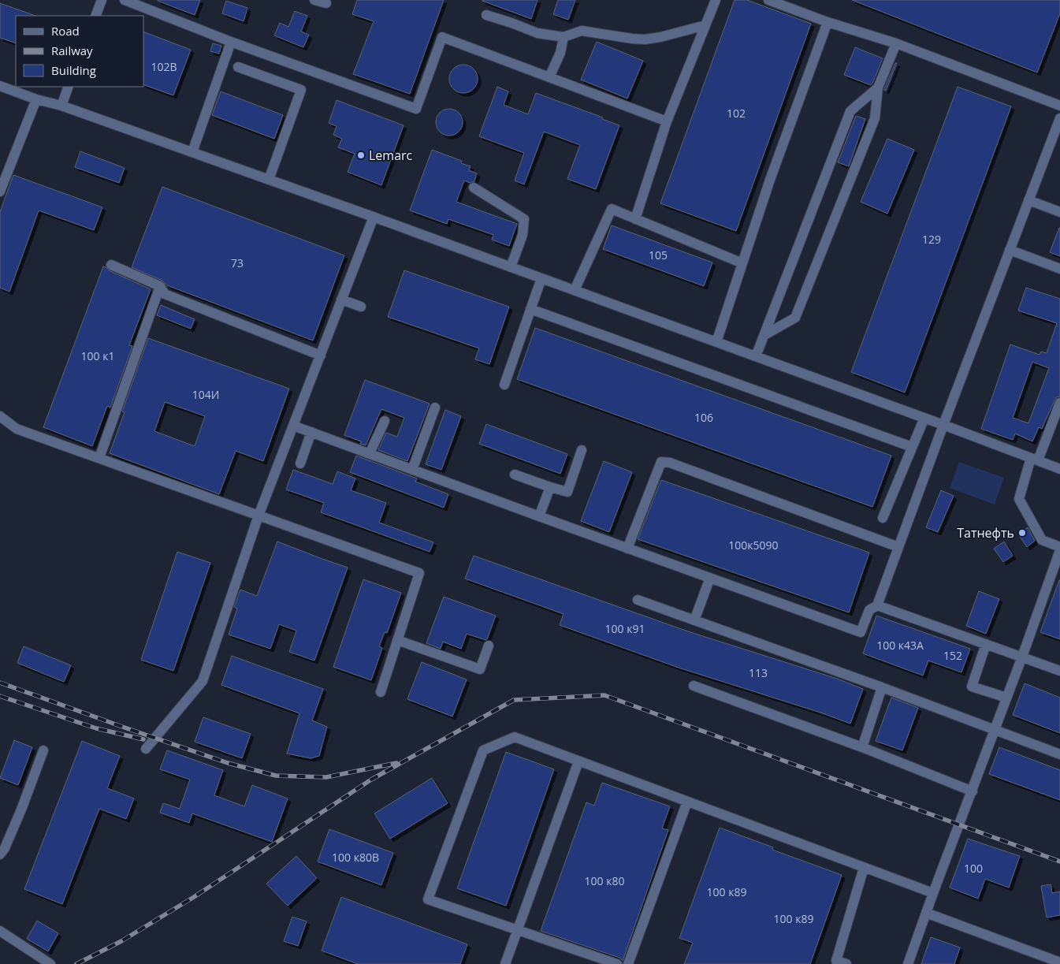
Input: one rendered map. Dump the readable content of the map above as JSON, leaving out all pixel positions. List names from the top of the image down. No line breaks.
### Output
{"places":["Lemarc","Татнефть"],"house_numbers":["102В","102","129","105","73","100 к1","104И","106","100к5090","100 к91","100 к43А","152","113","100 к80В","100","100 к80","100 к89","100 к89"],"legend":["Road","Railway","Building"]}
